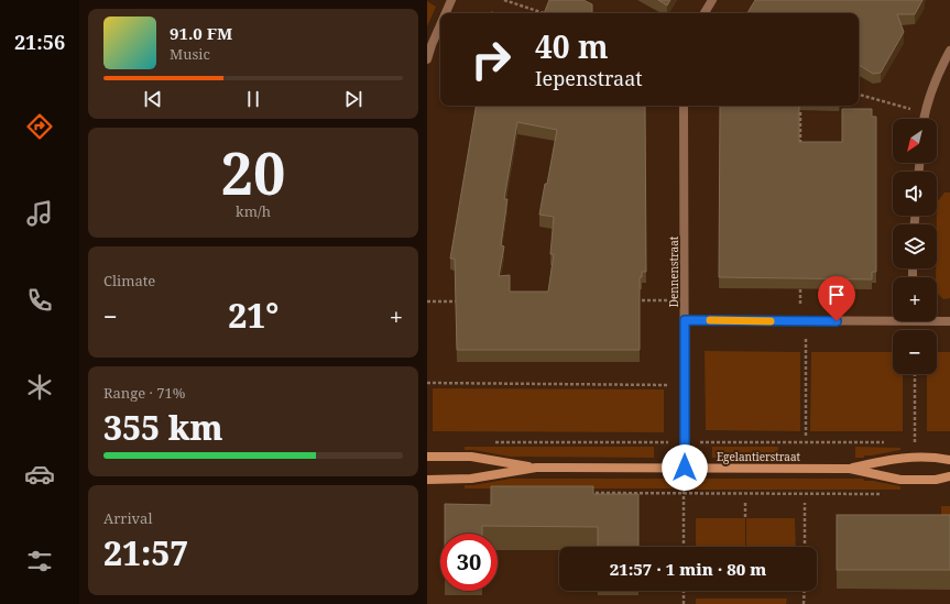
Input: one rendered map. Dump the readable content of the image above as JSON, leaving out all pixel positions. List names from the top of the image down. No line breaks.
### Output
{"streets":{"main road":["Egelantierstraat"],"street":["Dennenstraat"]},"crossings":[["Dennenstraat","Egelantierstraat"]],"north":"bottom left","page":{"tabs":"21:56","turn":["40 m","Iepenstraat"],"song":["91.0 FM","Music"],"map_buttons":["+","−"],"tile":[["20","km/h"],"Climate",["Range · 71%","355 km"],["Arrival","21:57"]],"heat":["−","21°","+"],"limit":"30","trip":"21:57 · 1 min · 80 m"}}
